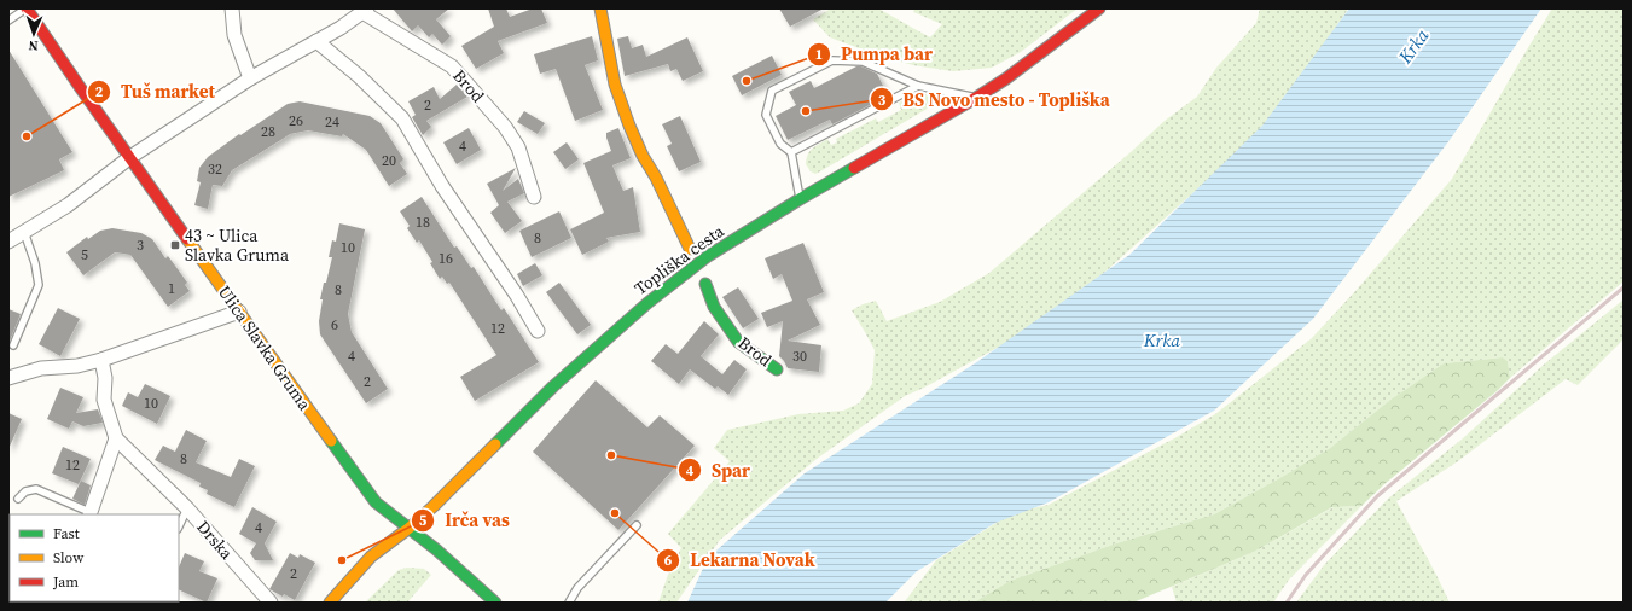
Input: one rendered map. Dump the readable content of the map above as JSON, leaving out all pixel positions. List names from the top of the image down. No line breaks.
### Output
{"streets":{"street":["Brod","Topliška cesta","Ulica Slavka Gruma","Drska"]},"crossings":[["Topliška cesta","Ulica Slavka Gruma"]],"water":["Krka"],"places":{"other":["Pumpa bar","BS Novo mesto - Topliška","Tuš market","Spar","Lekarna Novak","Irča vas"],"transit":["43 ~ Ulica Slavka Gruma"]},"house_numbers":["2","26","24","28","4","20","32","18","8","3","10","5","16","1","8","6","12","4","30","2","10","8","12","4","2"],"legend":["Fast","Slow","Jam"],"north":"bottom"}
